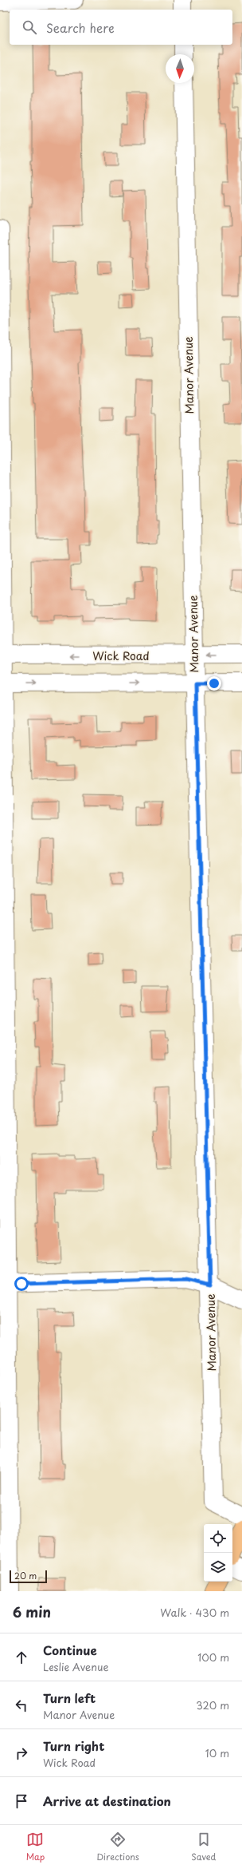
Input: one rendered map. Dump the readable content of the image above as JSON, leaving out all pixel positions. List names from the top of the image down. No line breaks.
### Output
{"streets":{"street":["Manor Avenue","Wick Road"]},"crossings":[["Manor Avenue","Wick Road"]],"scale_bar":"20 m","north":"bottom","page":{"search":"Search here","scale":"20 m","heading":["6 min","Walk · 430 m"],"list":[["Continue","Leslie Avenue","100 m"],["Turn left","Manor Avenue","320 m"],["Turn right","Wick Road","10 m"],"Arrive at destination"],"nav":["Map","Directions","Saved"]}}
